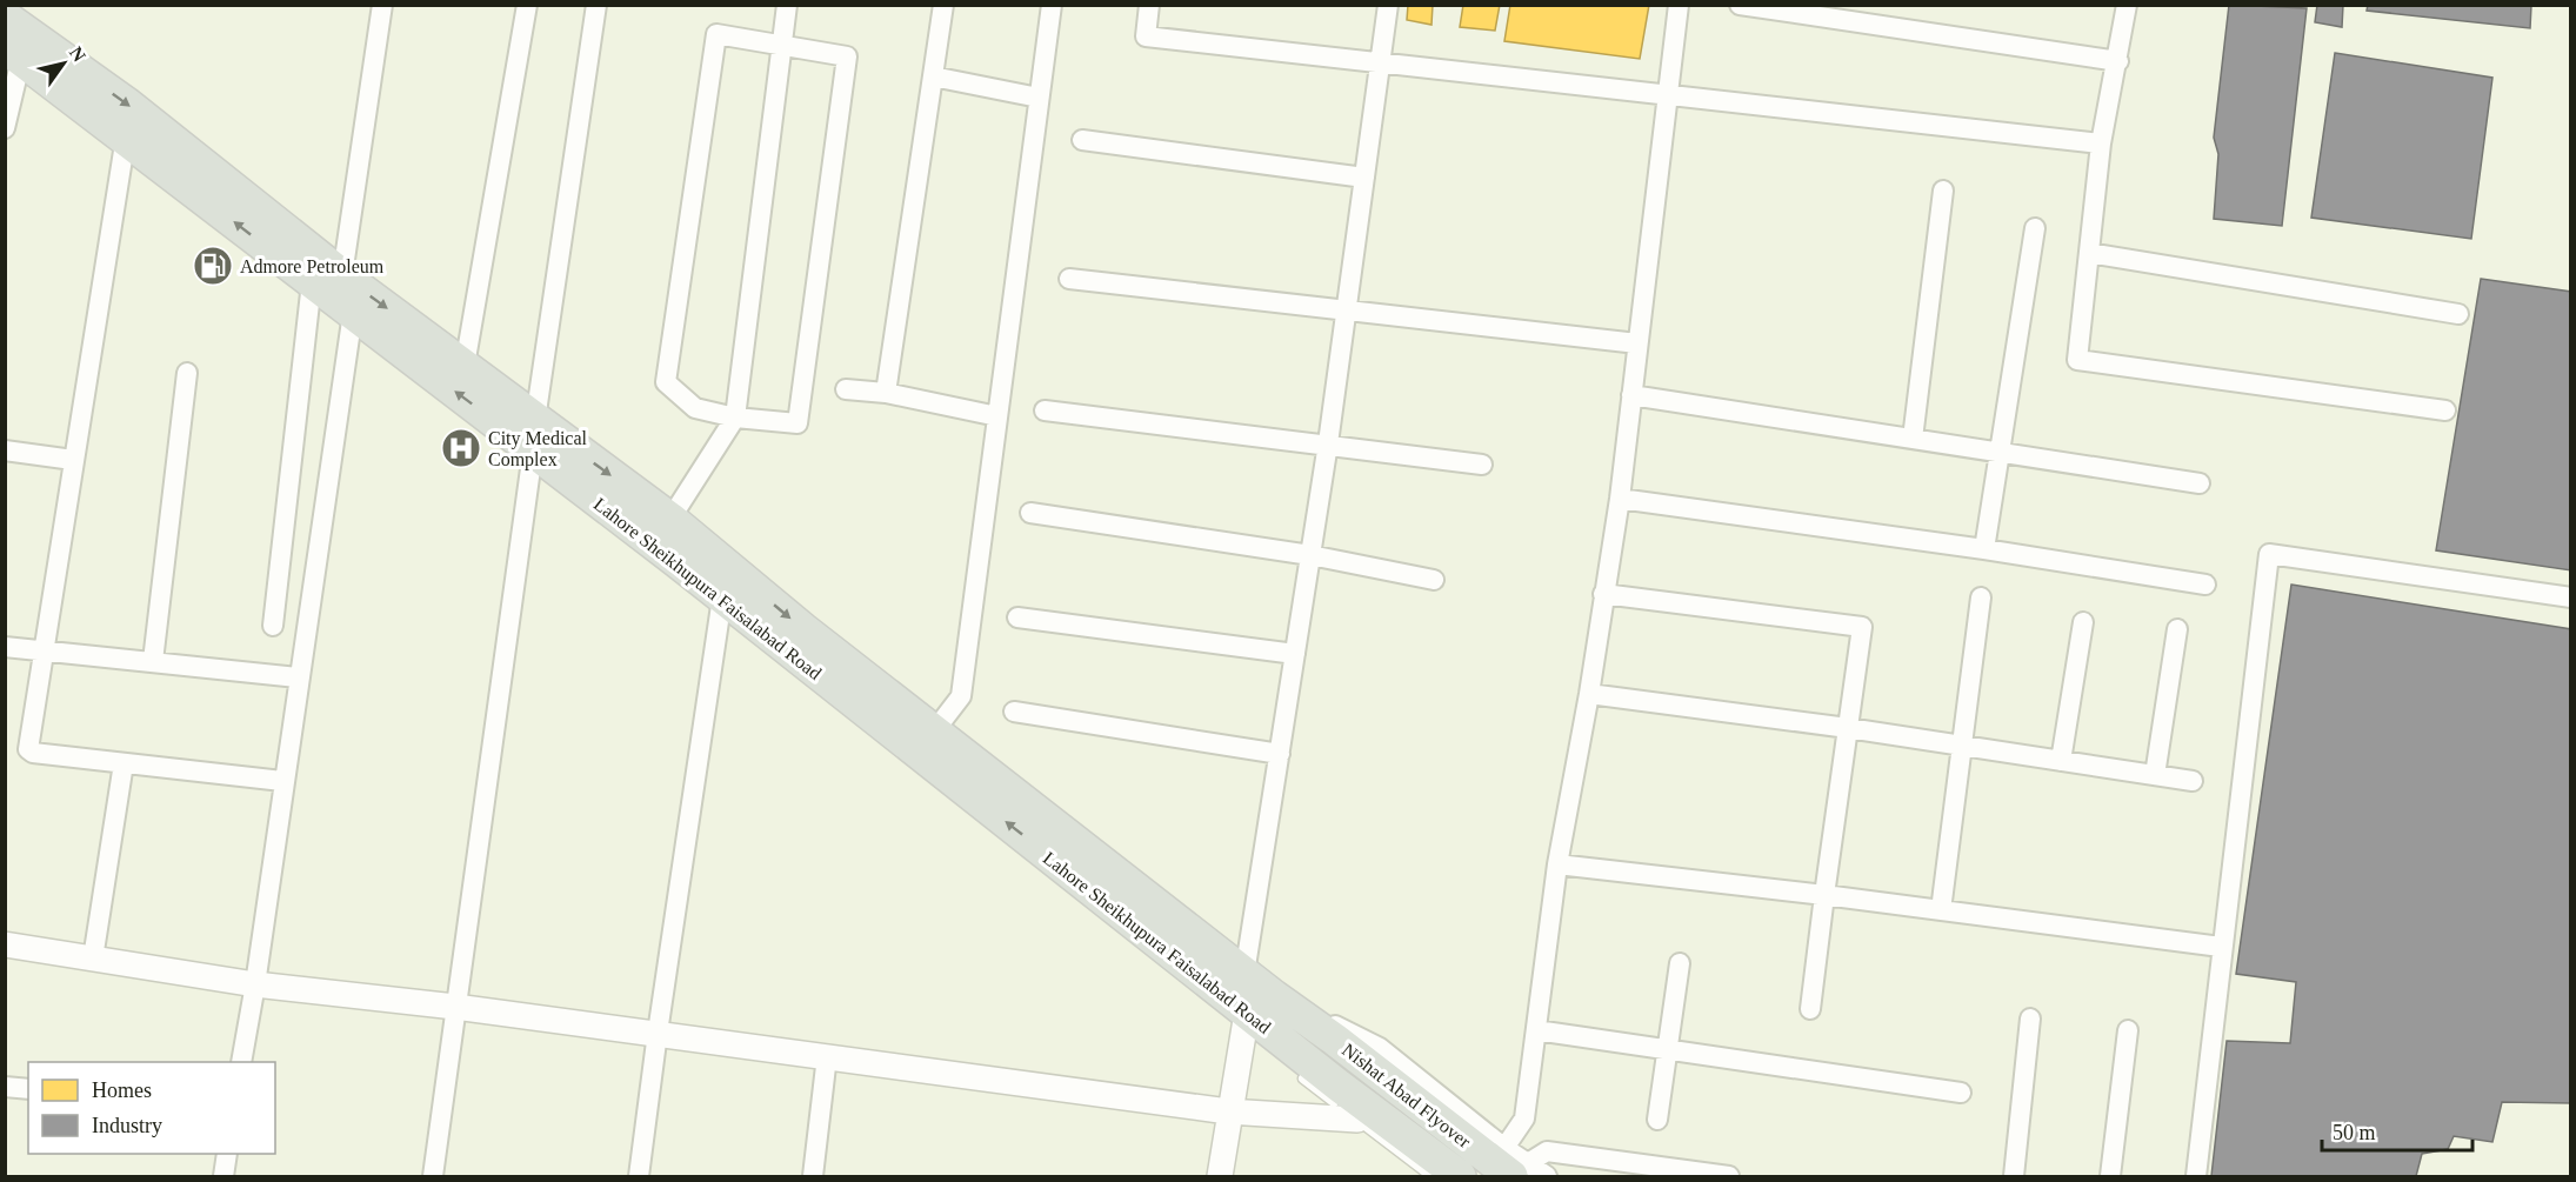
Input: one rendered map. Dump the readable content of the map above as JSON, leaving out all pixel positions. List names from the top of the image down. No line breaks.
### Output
{"streets":{"highway":["Lahore Sheikhupura Faisalabad Road","Nishat Abad Flyover"]},"crossings":[["Lahore Sheikhupura Faisalabad Road","Nishat Abad Flyover"]],"places":{"fuel station":["Admore Petroleum"],"hospital":["City Medical Complex"]},"legend":["Homes","Industry"],"scale_bar":"50 m","north":"top right"}
